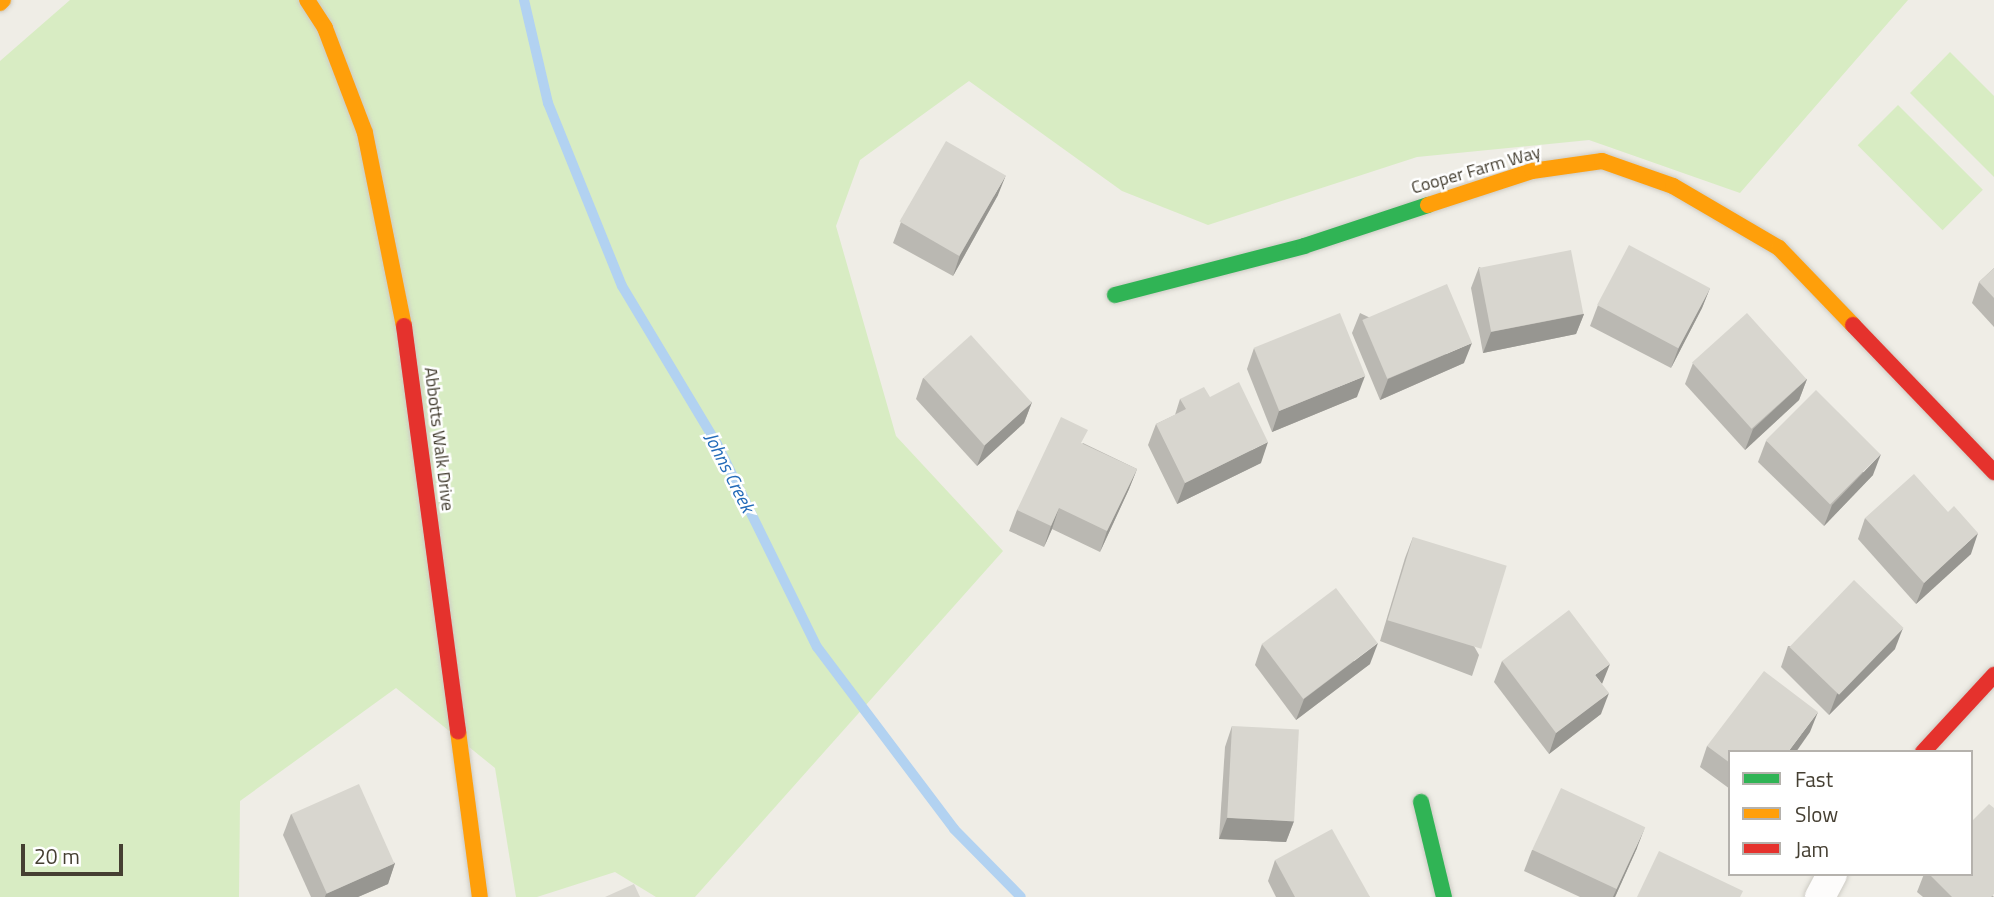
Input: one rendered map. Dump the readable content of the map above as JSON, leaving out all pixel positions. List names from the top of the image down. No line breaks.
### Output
{"streets":{"street":["Cooper Farm Way","Abbotts Walk Drive"]},"water":["Johns Creek"],"legend":["Fast","Slow","Jam"],"scale_bar":"20 m"}
